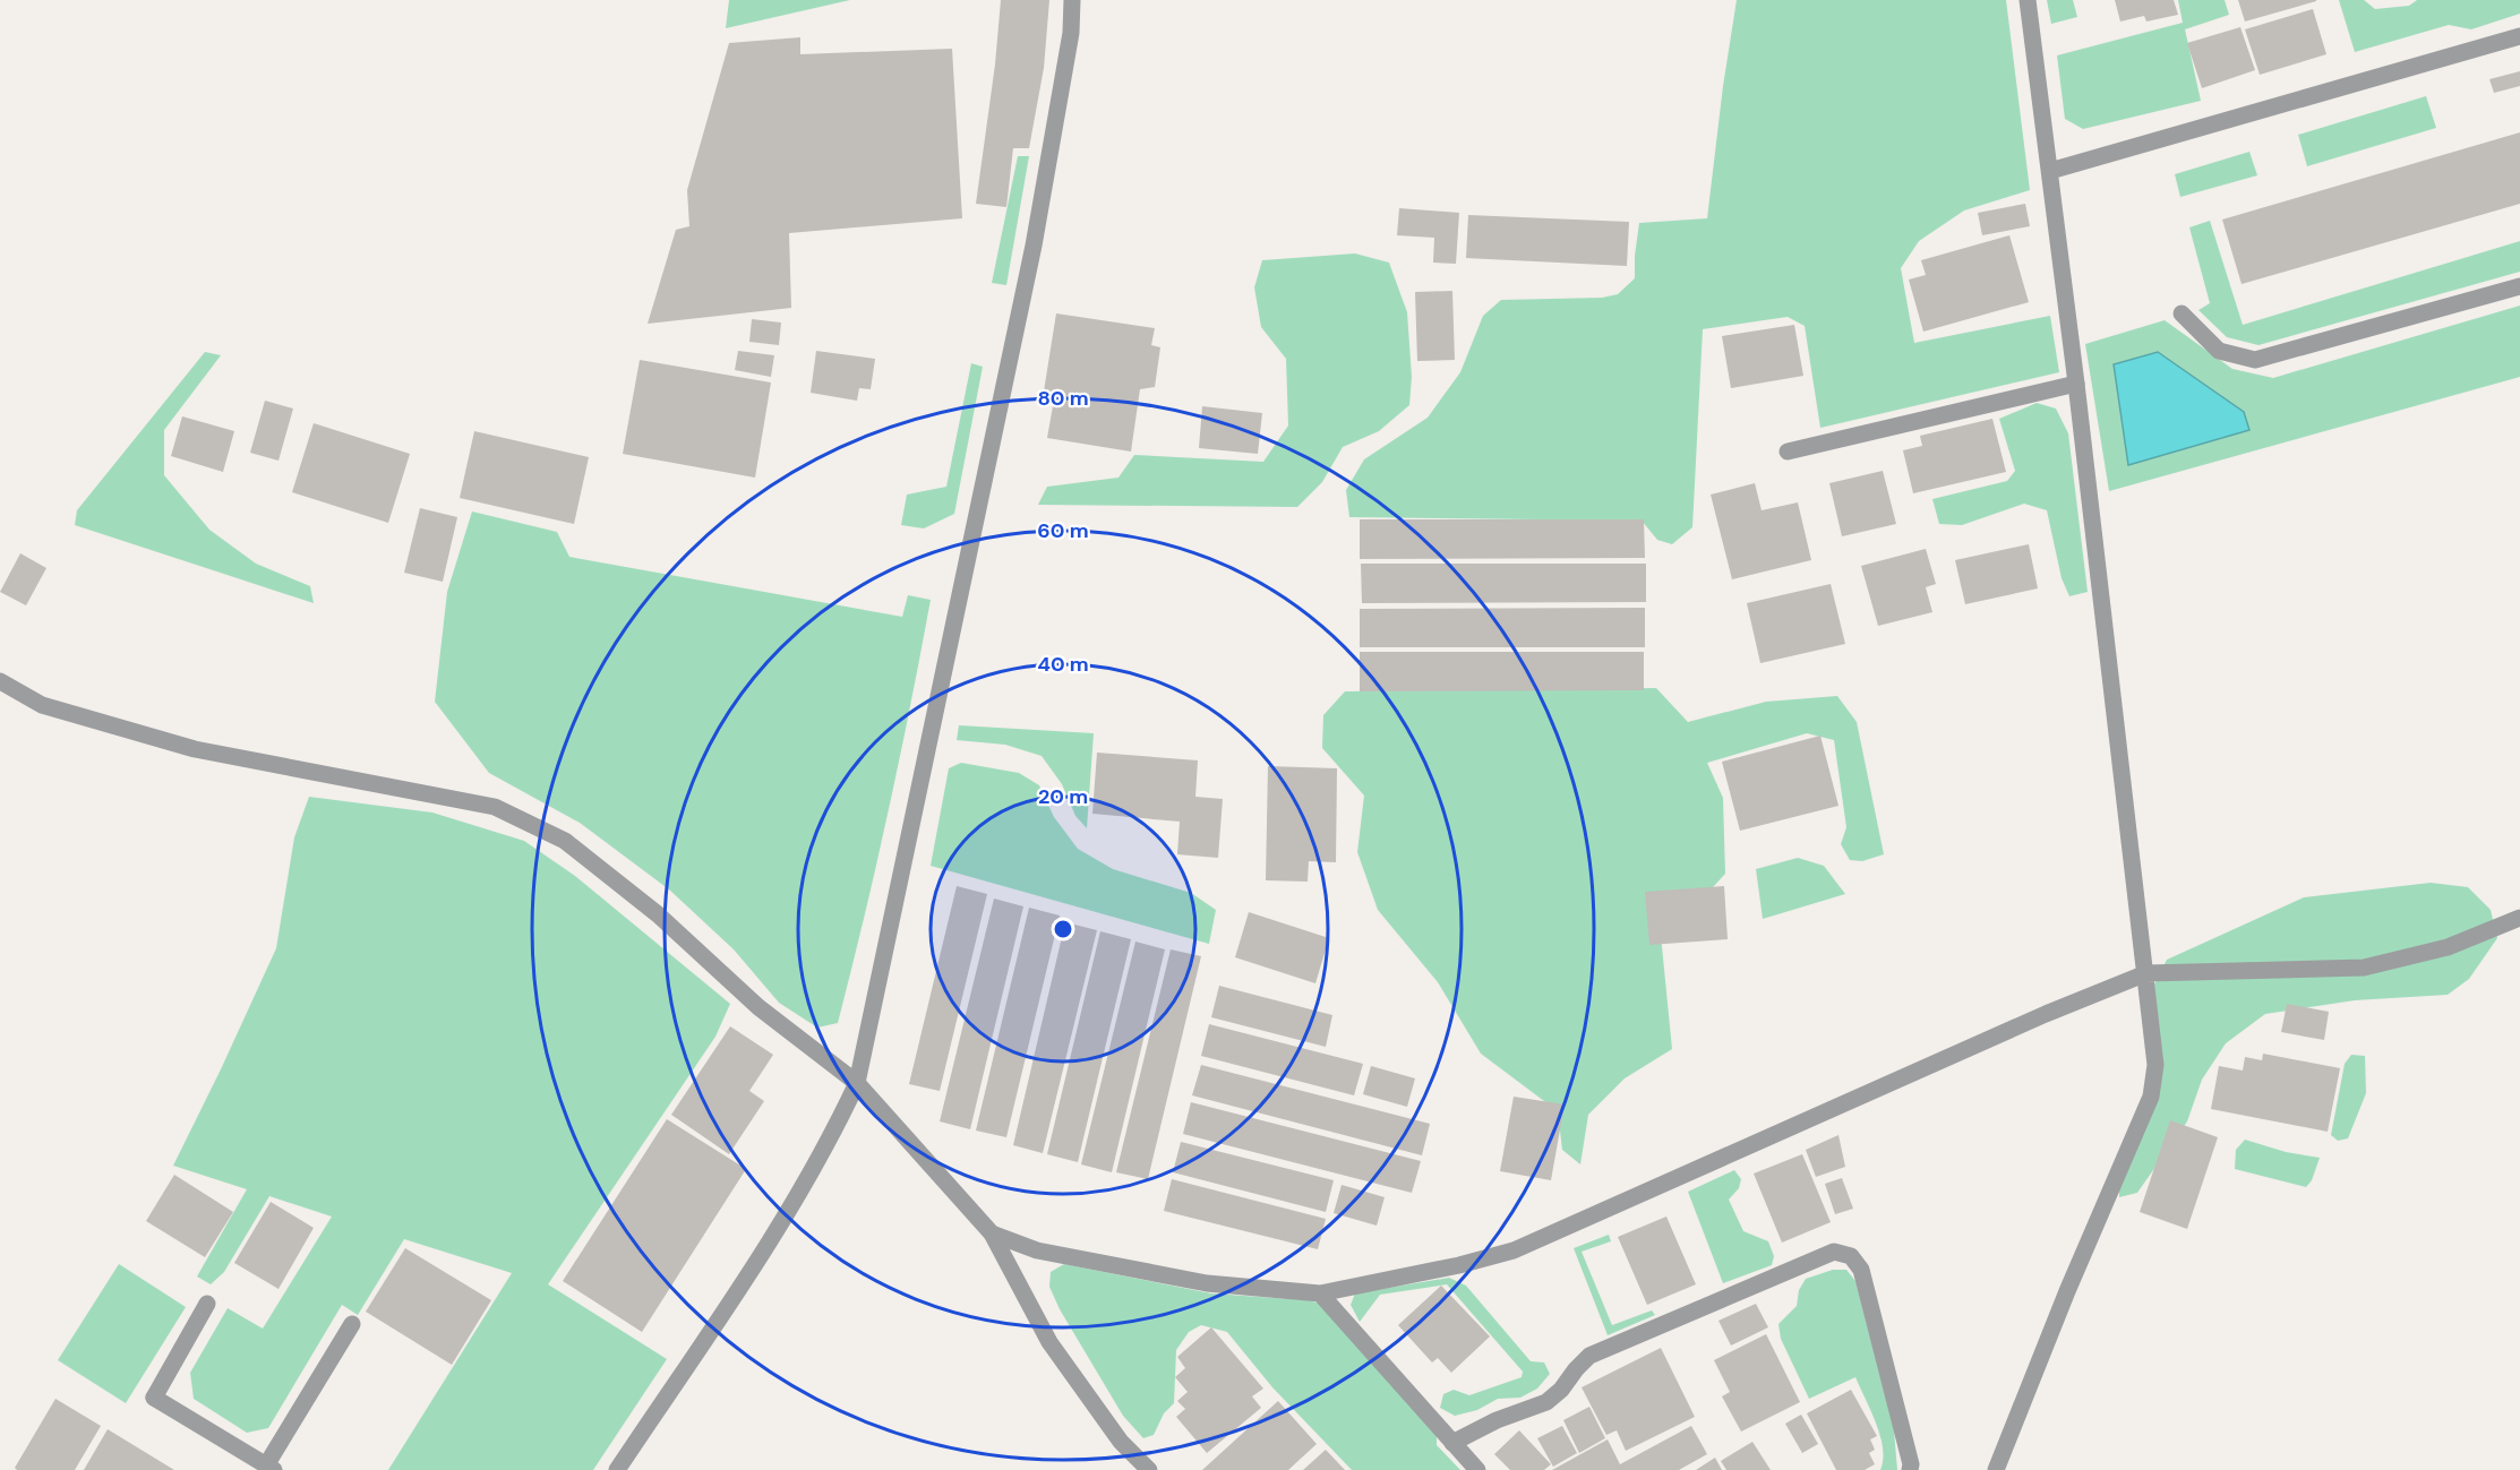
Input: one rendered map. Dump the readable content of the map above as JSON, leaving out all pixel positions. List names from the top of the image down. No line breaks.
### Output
{"rings":["80 m","60 m","40 m","20 m"]}
